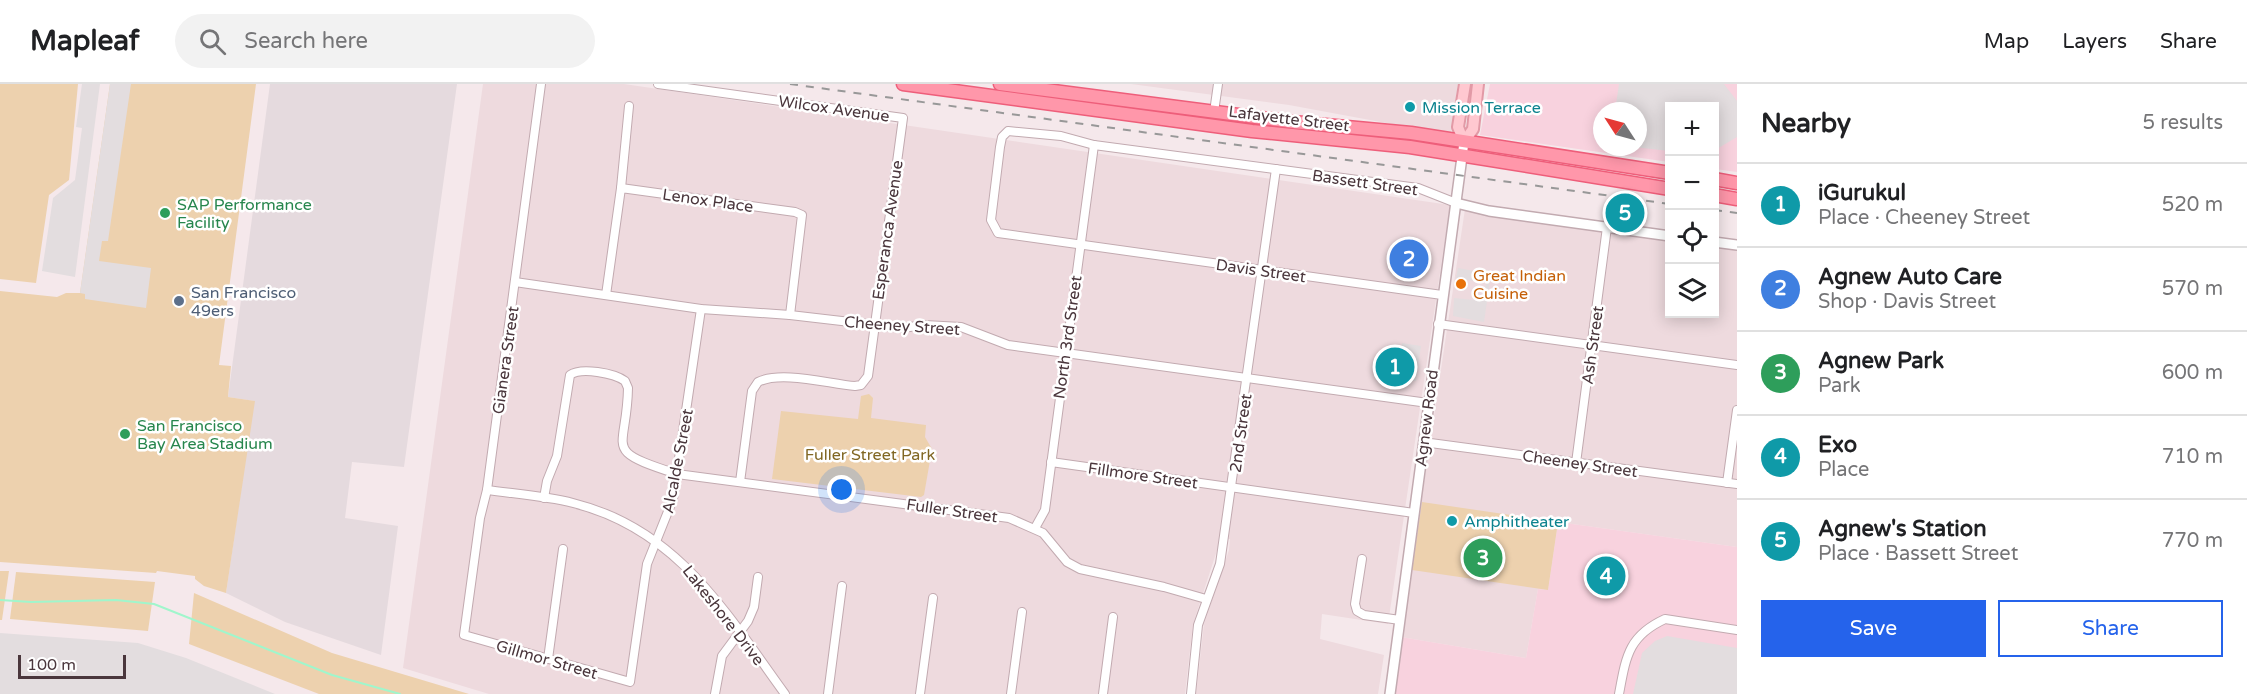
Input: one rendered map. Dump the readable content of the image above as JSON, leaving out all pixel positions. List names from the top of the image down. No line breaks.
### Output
{"streets":{"main road":["Lafayette Street","Agnew Road"],"street":["Wilcox Avenue","Bassett Street","Lenox Place","Esperanca Avenue","Davis Street","Cheeney Street","North 3rd Street","Ash Street","Gianera Street","2nd Street","Alcalde Street","Fillmore Street","Fuller Street","Lakeshore Drive","Gillmor Street"]},"crossings":[["Wilcox Avenue","Esperanca Avenue"],["Lafayette Street","Agnew Road"],["Bassett Street","Davis Street"],["Bassett Street","North 3rd Street"],["Bassett Street","Ash Street"],["Bassett Street","Agnew Road"],["Bassett Street","2nd Street"],["Lenox Place","Cheeney Street"],["Esperanca Avenue","Cheeney Street"],["Esperanca Avenue","Fuller Street"],["Davis Street","North 3rd Street"],["Davis Street","Agnew Road"],["Davis Street","2nd Street"],["Cheeney Street","North 3rd Street"],["Cheeney Street","Ash Street"],["Cheeney Street","Gianera Street"],["Cheeney Street","Agnew Road"],["Cheeney Street","2nd Street"],["Cheeney Street","Alcalde Street"],["North 3rd Street","Fillmore Street"],["North 3rd Street","Fuller Street"],["Gianera Street","Lakeshore Drive"],["Gianera Street","Gillmor Street"],["Agnew Road","Fillmore Street"],["2nd Street","Fillmore Street"],["2nd Street","Fuller Street"],["Alcalde Street","Fuller Street"],["Alcalde Street","Lakeshore Drive"],["Alcalde Street","Gillmor Street"],["Fuller Street","Lakeshore Drive"]],"parks":["Fuller Street Park"],"places":["Mission Terrace","SAP Performance Facility","Great Indian Cuisine","San Francisco 49ers","San Francisco Bay Area Stadium","Amphitheater"],"scale_bar":"100 m","north":"top left","page":{"header":"Mapleaf","search":"Search here","nav":["Map","Layers","Share"],"heading":["Nearby","5 results"],"map_buttons":["+","−"],"list":[{"mark":"1","name":"iGurukul","note":"Place · Cheeney Street","value":"520 m"},{"mark":"2","name":"Agnew Auto Care","note":"Shop · Davis Street","value":"570 m"},{"mark":"3","name":"Agnew Park","note":"Park","value":"600 m"},{"mark":"4","name":"Exo","note":"Place","value":"710 m"},{"mark":"5","name":"Agnew's Station","note":"Place · Bassett Street","value":"770 m"}],"pins":["5","2","1","3","4"],"buttons":["Save","Share"],"scale":"100 m"}}
